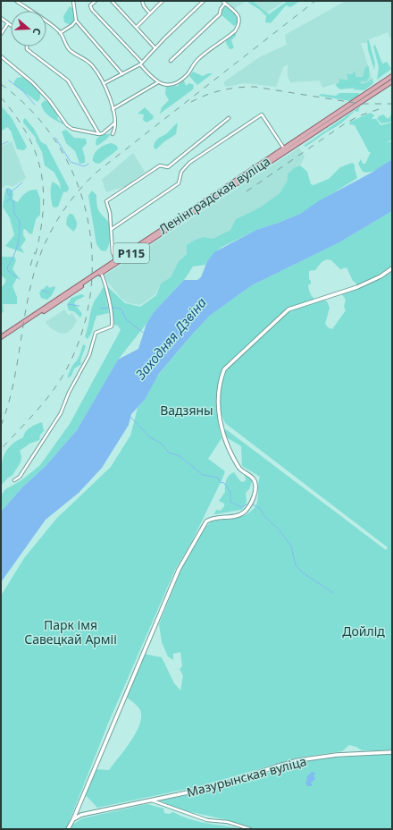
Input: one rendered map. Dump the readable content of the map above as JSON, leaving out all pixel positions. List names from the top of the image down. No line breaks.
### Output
{"streets":{"main road":["Ленінградская вуліца","Р115"],"street":["Мазурынская вуліца"]},"water":["Заходняя Дзвіна"],"parks":["Вадзяны","Парк імя Савецкай Арміі","Дойлід"],"north":"right"}
